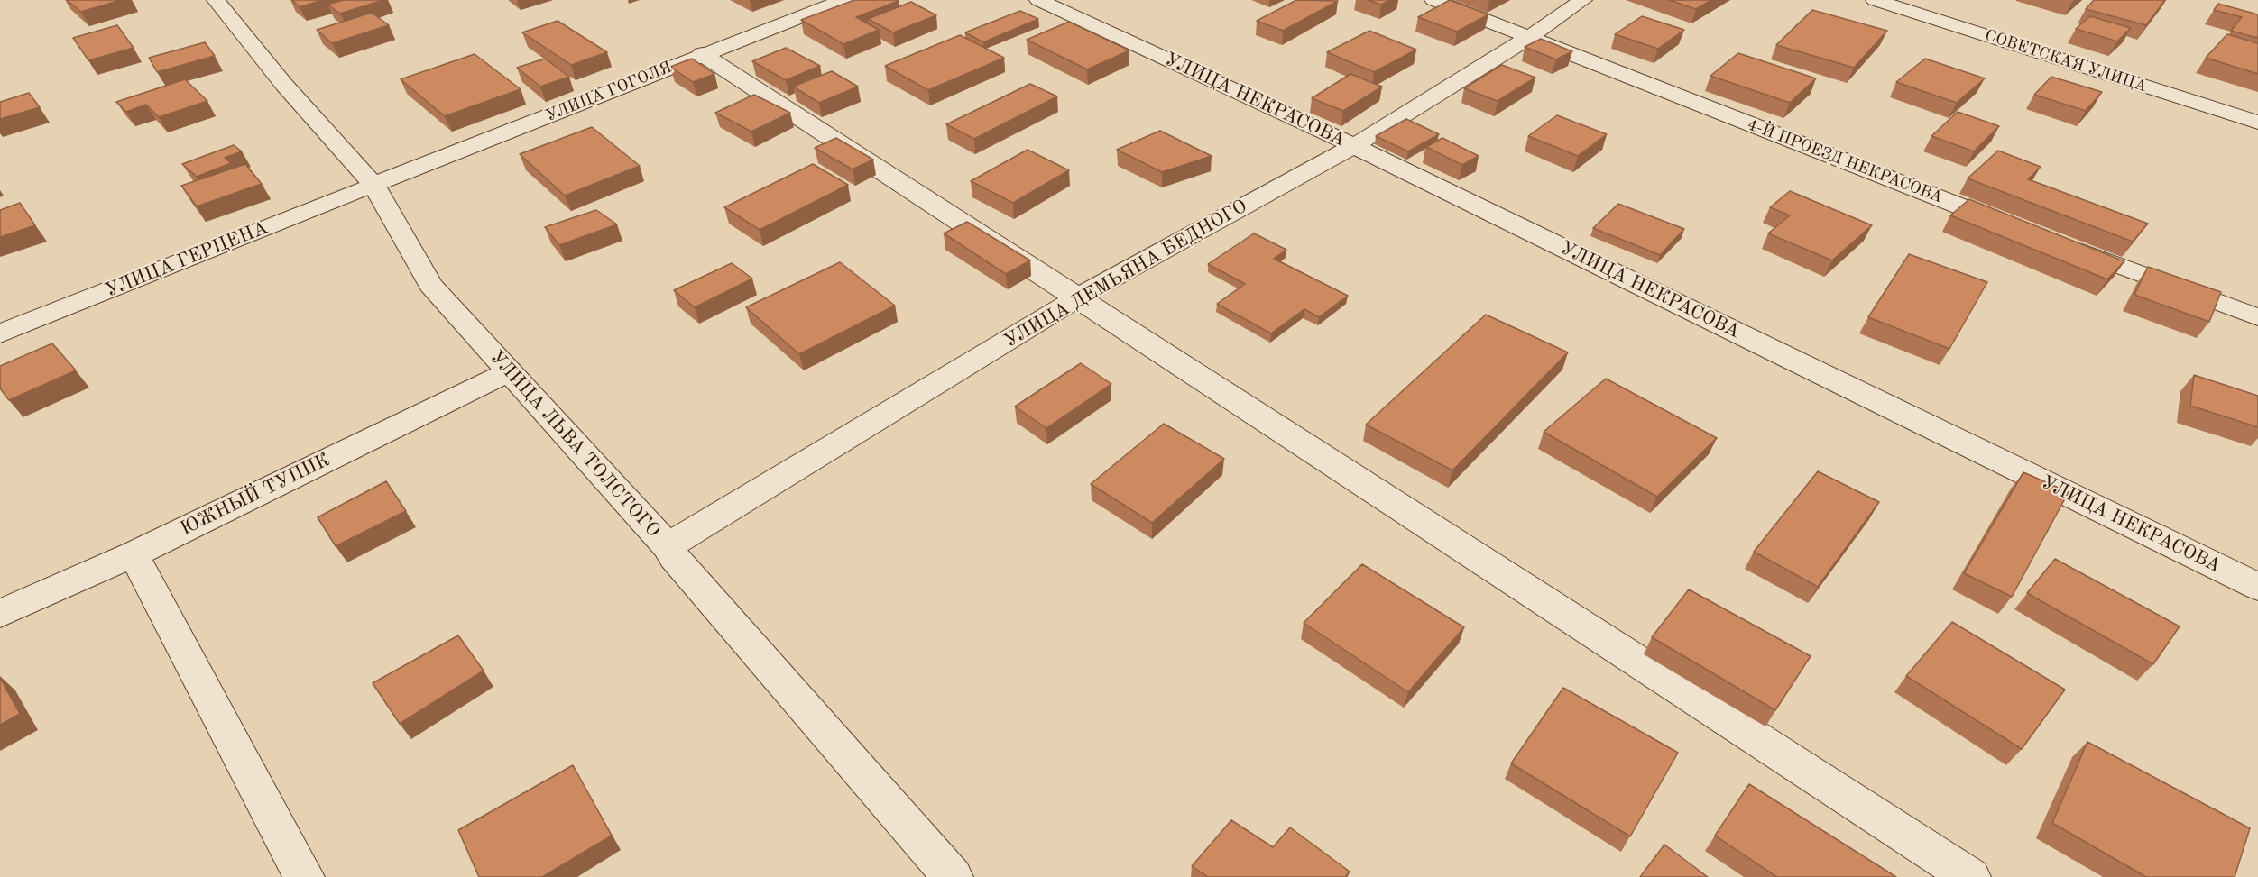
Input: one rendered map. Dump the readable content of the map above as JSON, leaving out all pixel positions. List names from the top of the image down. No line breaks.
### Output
{"streets":{"street":["СОВЕТСКАЯ УЛИЦА","УЛИЦА ГОГОЛЯ","УЛИЦА НЕКРАСОВА","4-Й ПРОЕЗД НЕКРАСОВА","УЛИЦА ГЕРЦЕНА","УЛИЦА ДЕМЬЯНА БЕДНОГО","УЛИЦА ЛЬВА ТОЛСТОГО","ЮЖНЫЙ ТУПИК"]},"crossings":[["УЛИЦА ГОГОЛЯ","УЛИЦА ГЕРЦЕНА"],["УЛИЦА ГОГОЛЯ","УЛИЦА ЛЬВА ТОЛСТОГО"],["УЛИЦА НЕКРАСОВА","УЛИЦА ДЕМЬЯНА БЕДНОГО"],["4-Й ПРОЕЗД НЕКРАСОВА","УЛИЦА ДЕМЬЯНА БЕДНОГО"],["УЛИЦА ГЕРЦЕНА","УЛИЦА ЛЬВА ТОЛСТОГО"],["УЛИЦА ДЕМЬЯНА БЕДНОГО","УЛИЦА ЛЬВА ТОЛСТОГО"],["УЛИЦА ЛЬВА ТОЛСТОГО","ЮЖНЫЙ ТУПИК"]]}
